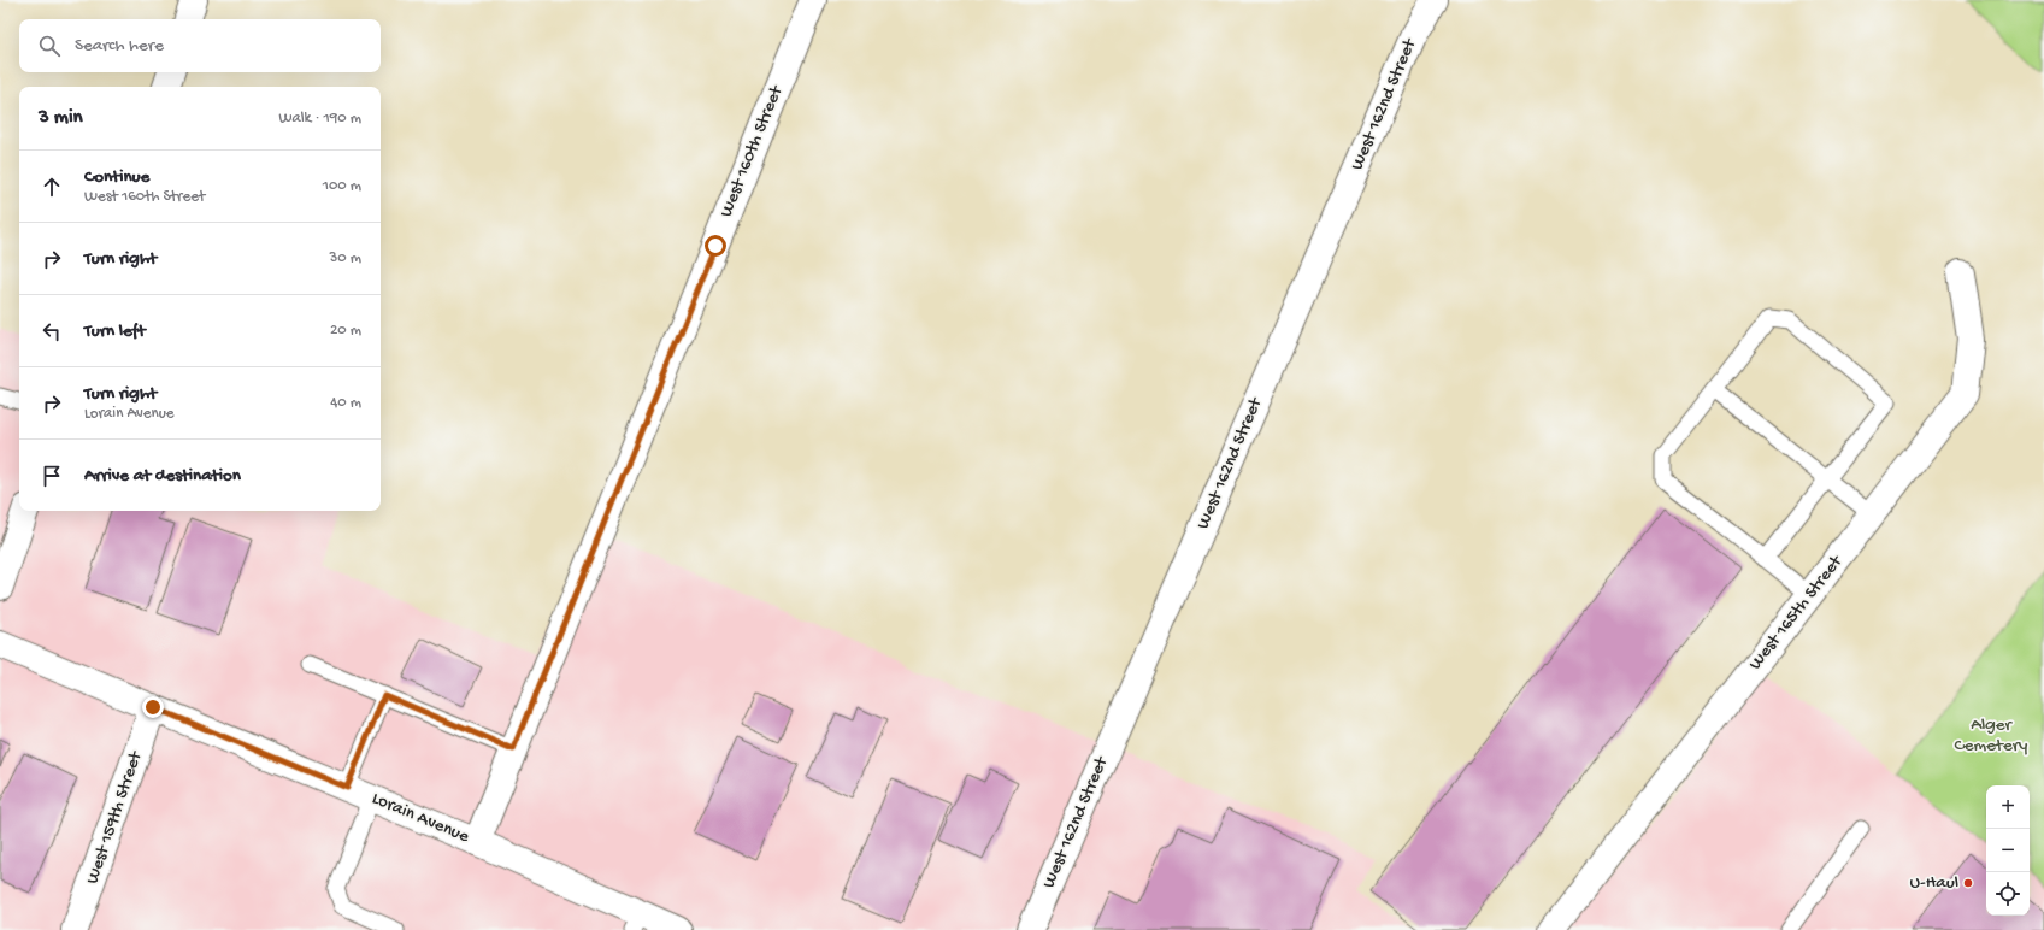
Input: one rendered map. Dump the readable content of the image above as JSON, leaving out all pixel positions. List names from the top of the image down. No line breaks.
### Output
{"streets":{"street":["West 162nd Street","West 160th Street","West 165th Street","West 159th Street","Lorain Avenue"]},"crossings":[["West 160th Street","Lorain Avenue"],["West 159th Street","Lorain Avenue"]],"parks":["Alger Cemetery"],"places":["U-Haul"],"page":{"search":"Search here","heading":["3 min","Walk · 190 m"],"list":[["Continue","West 160th Street","100 m"],["Turn right","30 m"],["Turn left","20 m"],["Turn right","Lorain Avenue","40 m"],"Arrive at destination"],"map_buttons":["+","−"]}}
